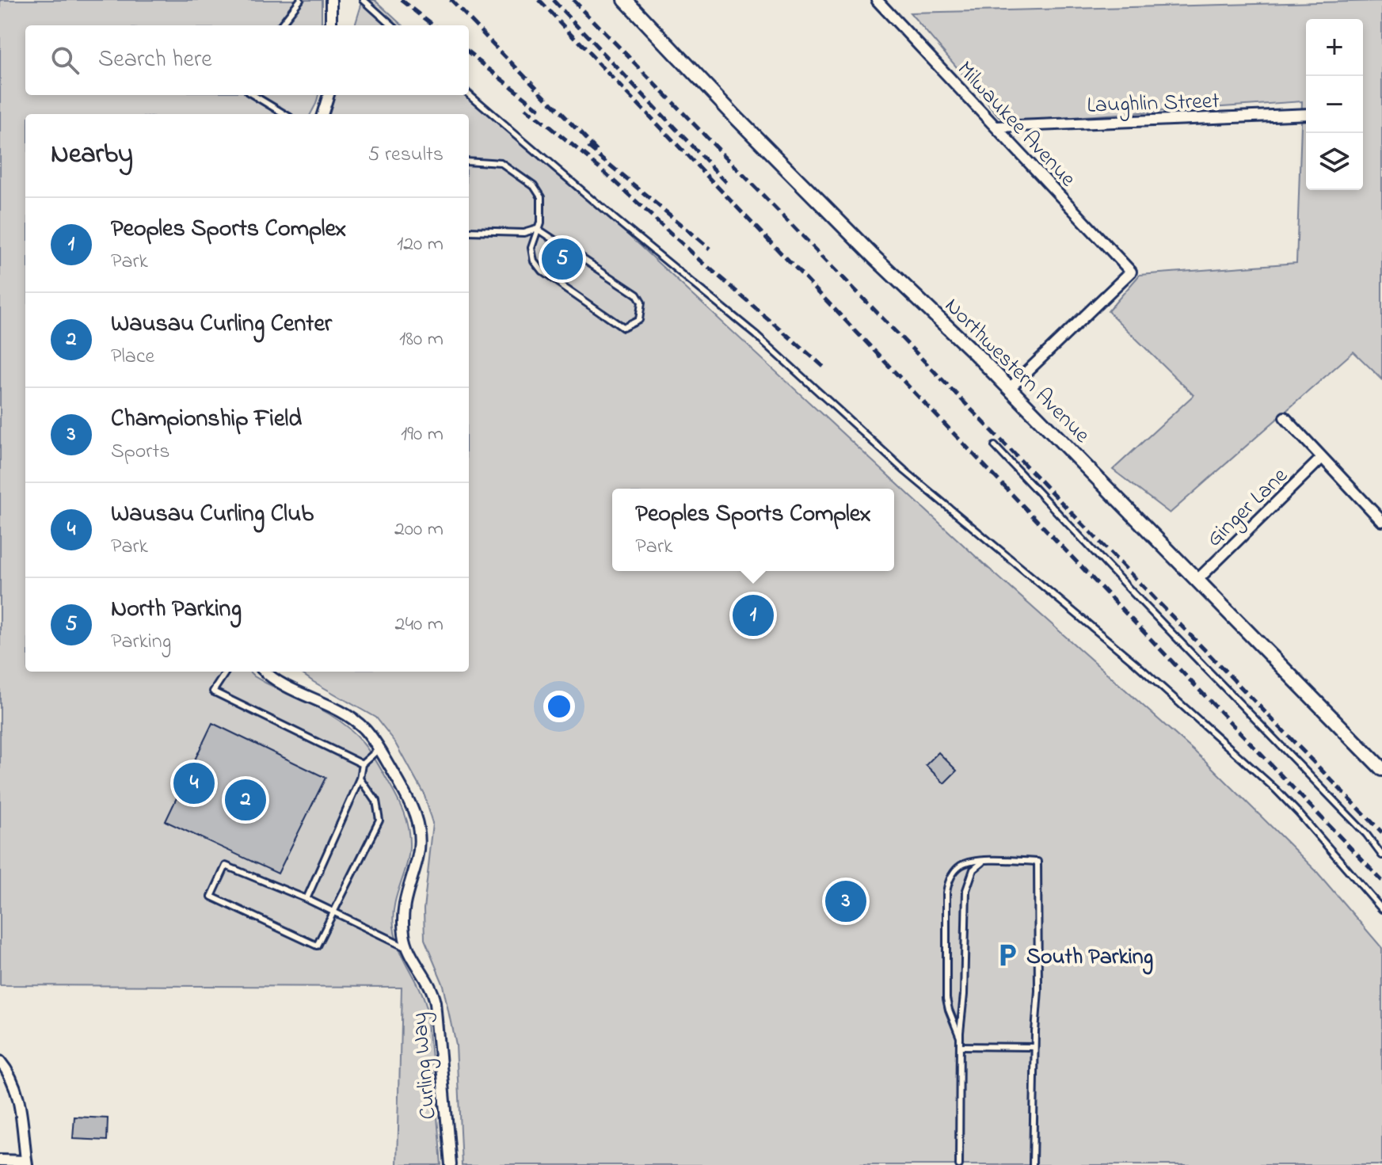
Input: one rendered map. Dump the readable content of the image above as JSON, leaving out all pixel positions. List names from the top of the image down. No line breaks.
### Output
{"streets":{"street":["Laughlin Street","Milwaukee Avenue","Northwestern Avenue","Ginger Lane","Curling Way"]},"crossings":[["Laughlin Street","Milwaukee Avenue"],["Milwaukee Avenue","Northwestern Avenue"],["Northwestern Avenue","Ginger Lane"]],"places":{"parking":["South Parking"]},"page":{"map_buttons":["+","−"],"search":"Search here","heading":["Nearby","5 results"],"list":[{"mark":"1","name":"Peoples Sports Complex","note":"Park","value":"120 m"},{"mark":"2","name":"Wausau Curling Center","note":"Place","value":"180 m"},{"mark":"3","name":"Championship Field","note":"Sports","value":"190 m"},{"mark":"4","name":"Wausau Curling Club","note":"Park","value":"200 m"},{"mark":"5","name":"North Parking","note":"Parking","value":"240 m"}],"pins":["5","1","4","2","3"],"popup":["Peoples Sports Complex","Park"]}}
